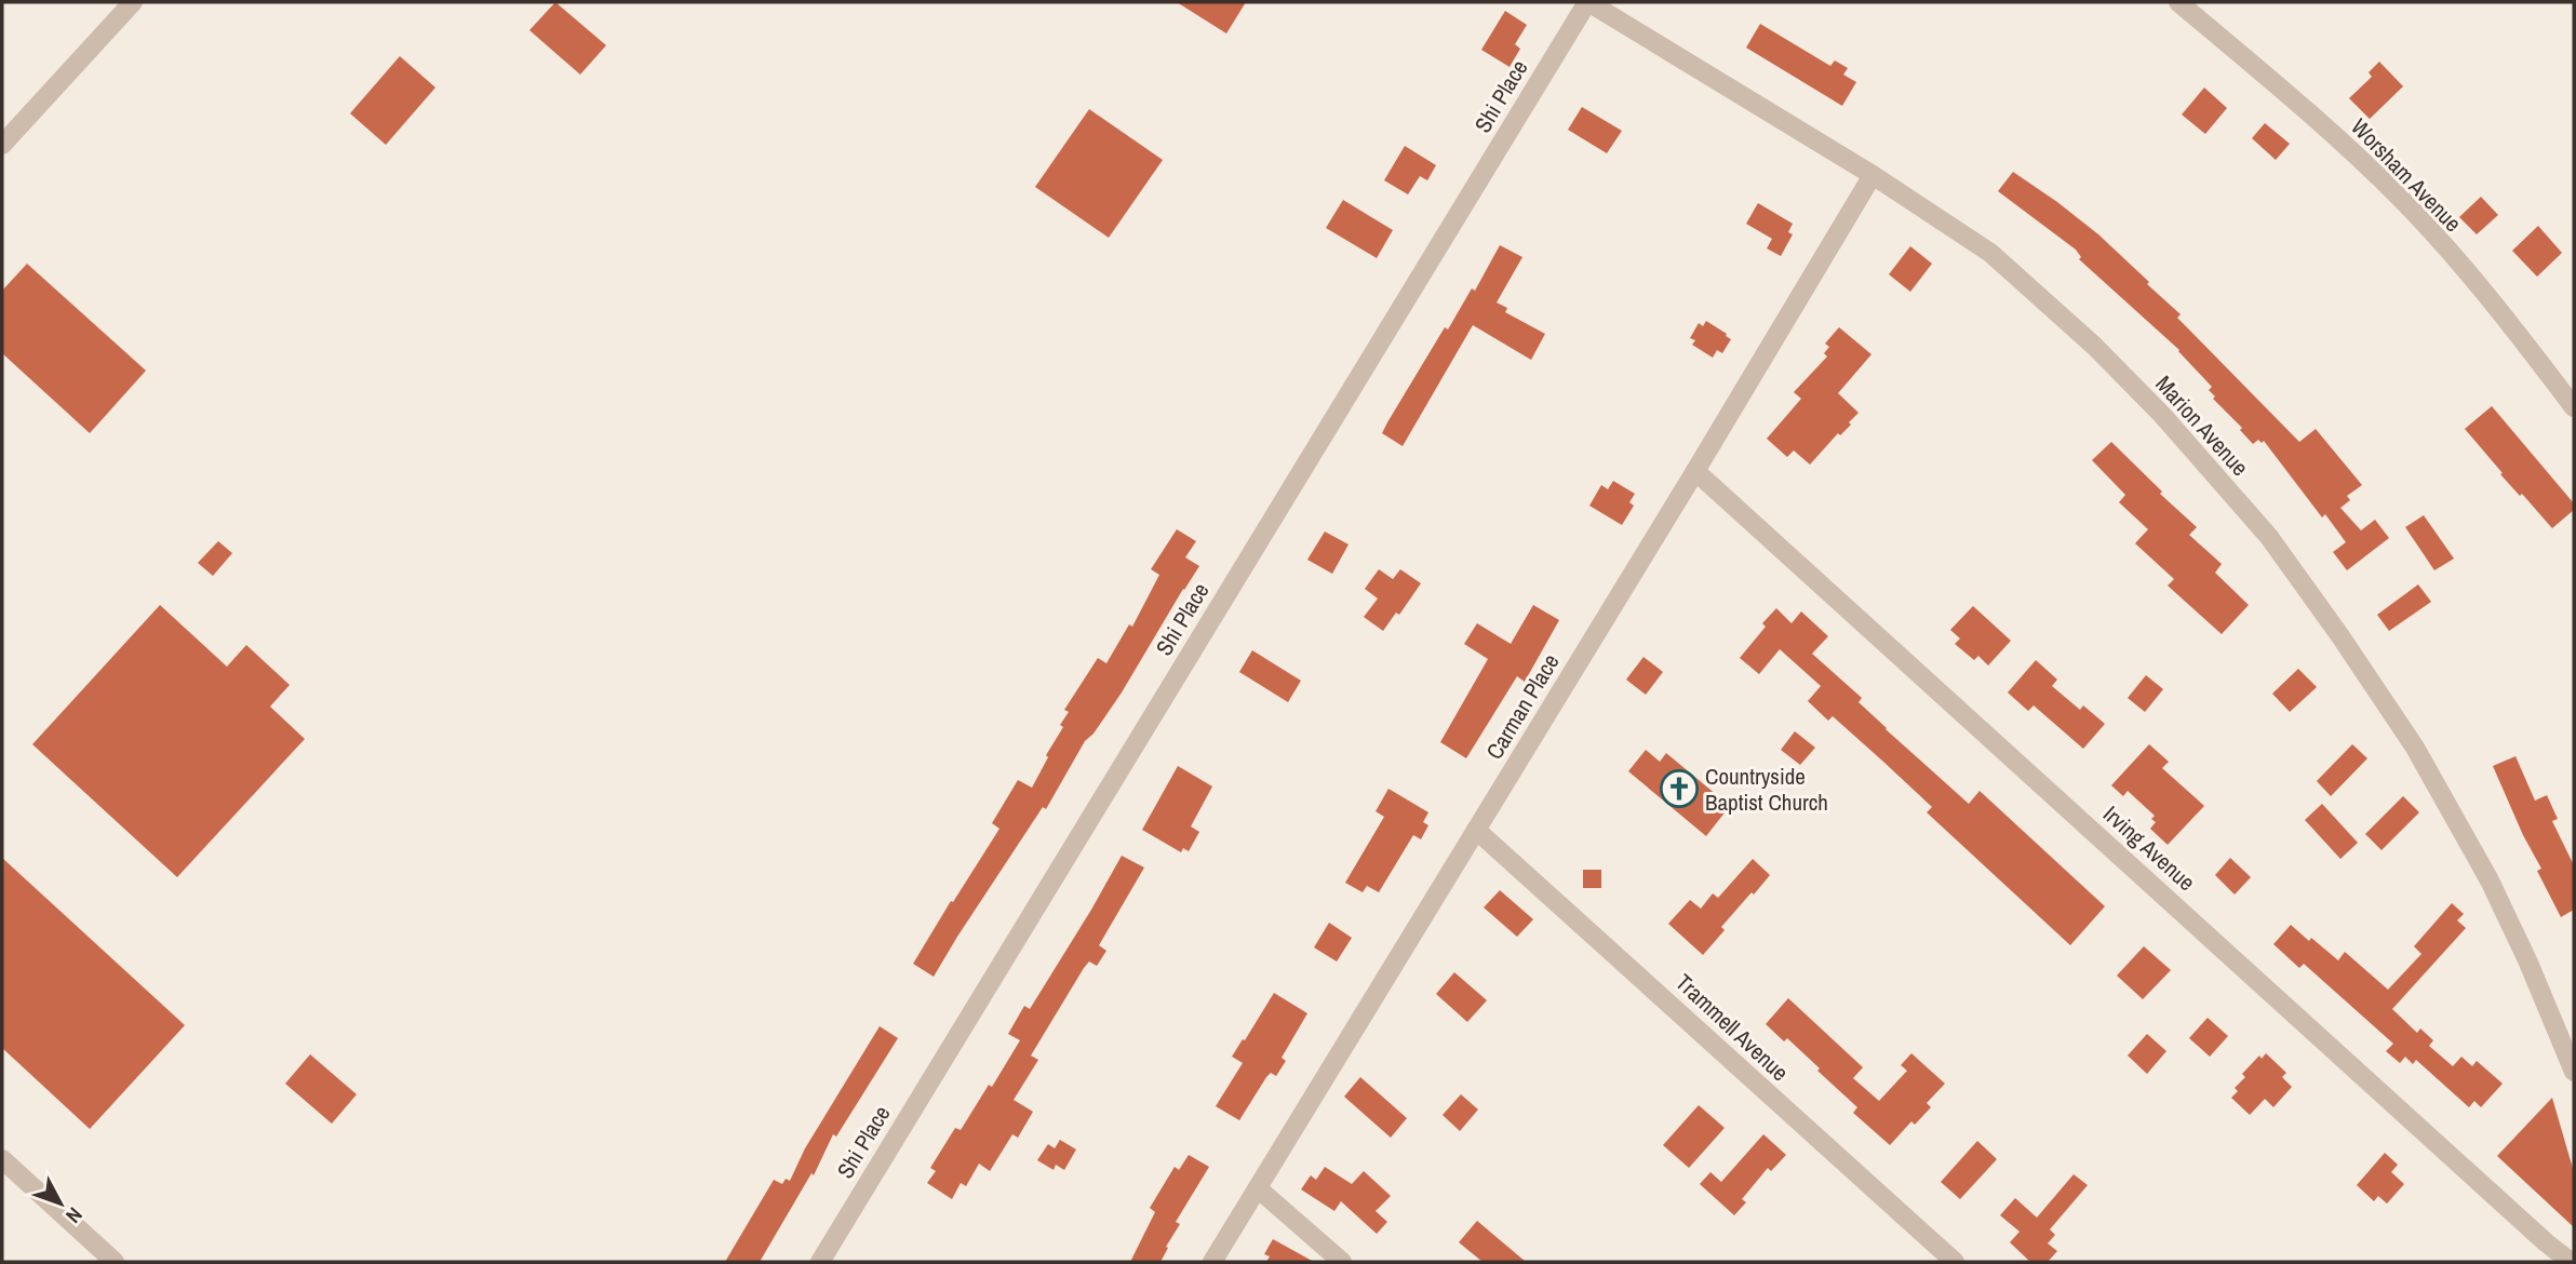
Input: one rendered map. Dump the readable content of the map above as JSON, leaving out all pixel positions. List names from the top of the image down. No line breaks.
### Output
{"streets":{"street":["Shi Place","Worsham Avenue","Marion Avenue","Carman Place","Irving Avenue","Trammell Avenue"]},"crossings":[["Shi Place","Marion Avenue"],["Marion Avenue","Carman Place"],["Carman Place","Irving Avenue"],["Carman Place","Trammell Avenue"]],"places":{"church":["Countryside Baptist Church"]},"north":"bottom right"}
